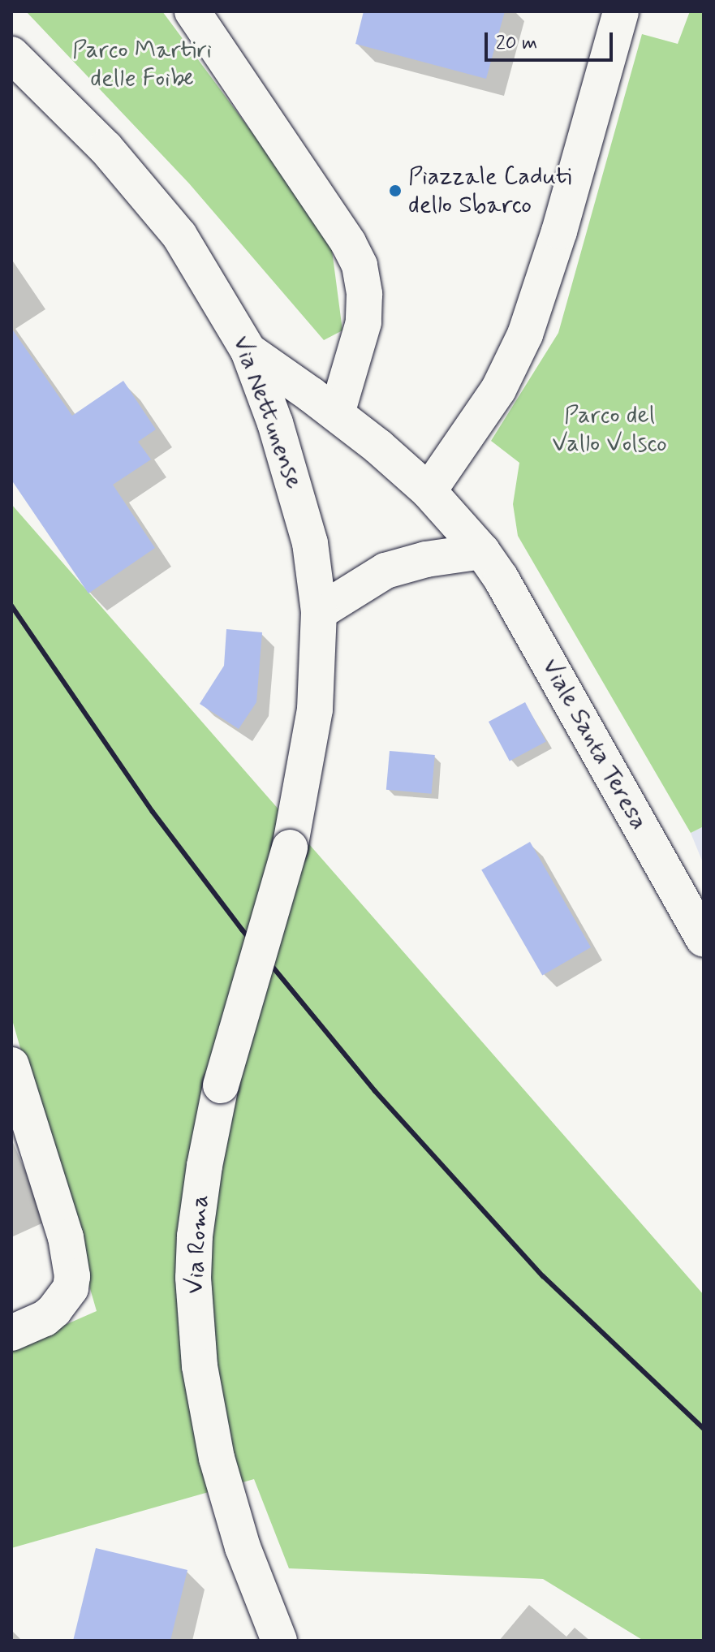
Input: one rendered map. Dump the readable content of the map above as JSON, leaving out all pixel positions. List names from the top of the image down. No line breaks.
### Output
{"streets":{"street":["Via Nettunense","Viale Santa Teresa","Via Roma"]},"crossings":[["Via Nettunense","Viale Santa Teresa"],["Via Nettunense","Via Roma"]],"parks":["Parco Martiri delle Foibe","Parco del Vallo Volsco"],"places":["Piazzale Caduti dello Sbarco"],"scale_bar":"20 m"}
